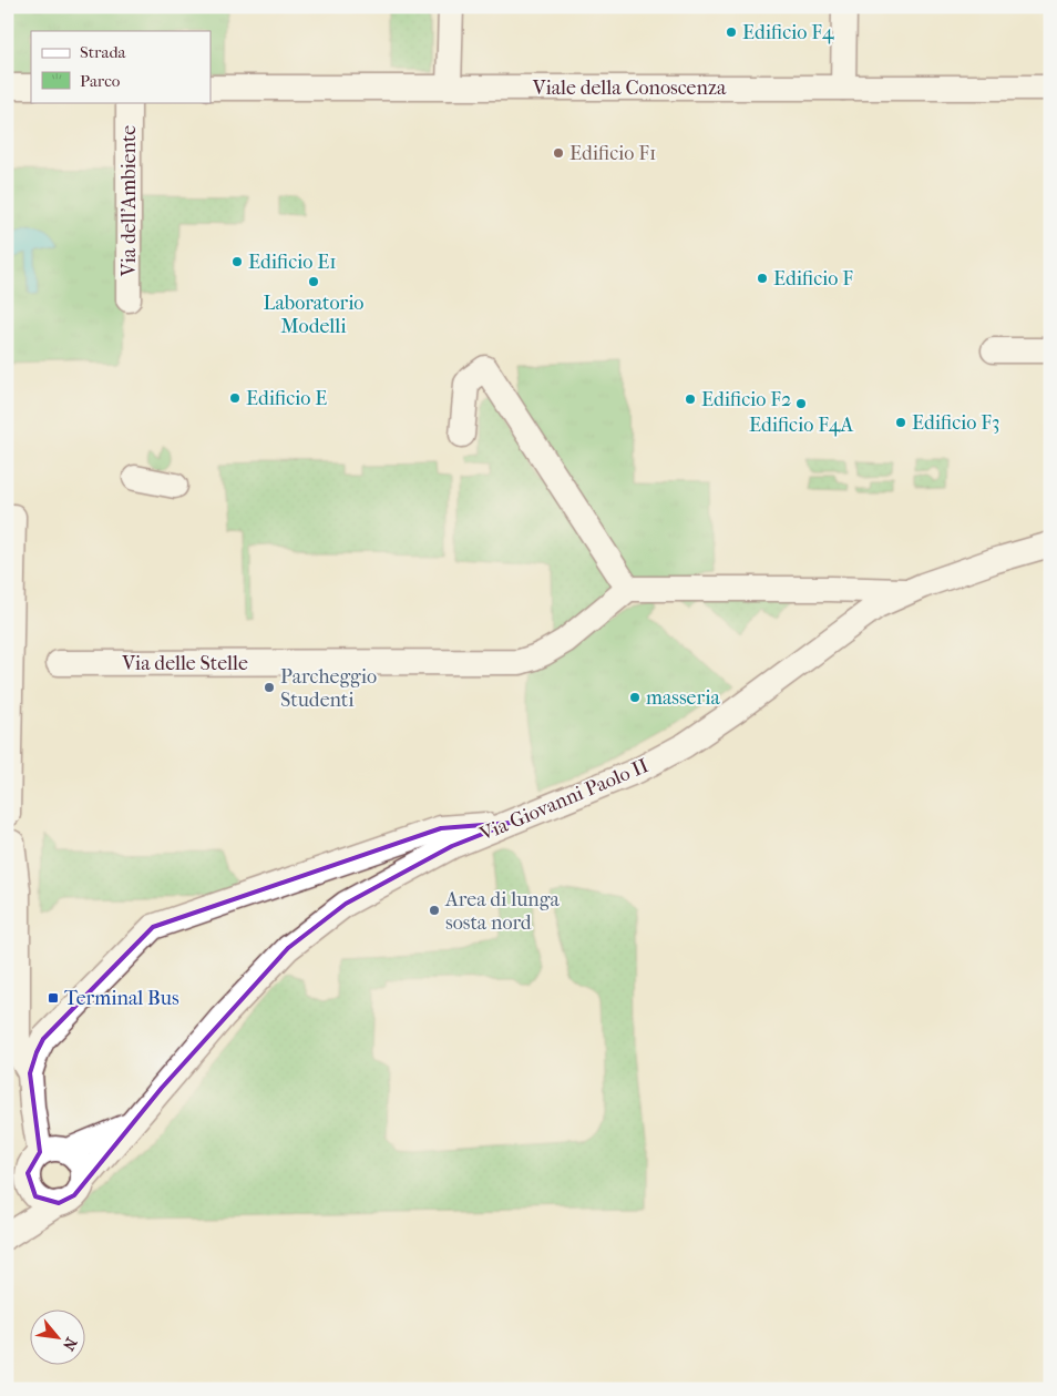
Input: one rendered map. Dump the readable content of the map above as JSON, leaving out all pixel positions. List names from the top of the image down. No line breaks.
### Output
{"streets":{"street":["Viale della Conoscenza","Via dell'Ambiente","Via delle Stelle","Via Giovanni Paolo II"]},"places":{"other":["Edificio F4","Edificio F1","Edificio E1","Edificio F","Laboratorio Modelli","Edificio E","Edificio F2","Edificio F4A","Edificio F3","Parcheggio Studenti","masseria","Area di lunga sosta nord"],"transit":["Terminal Bus"]},"legend":["Strada","Parco"],"north":"bottom right"}
